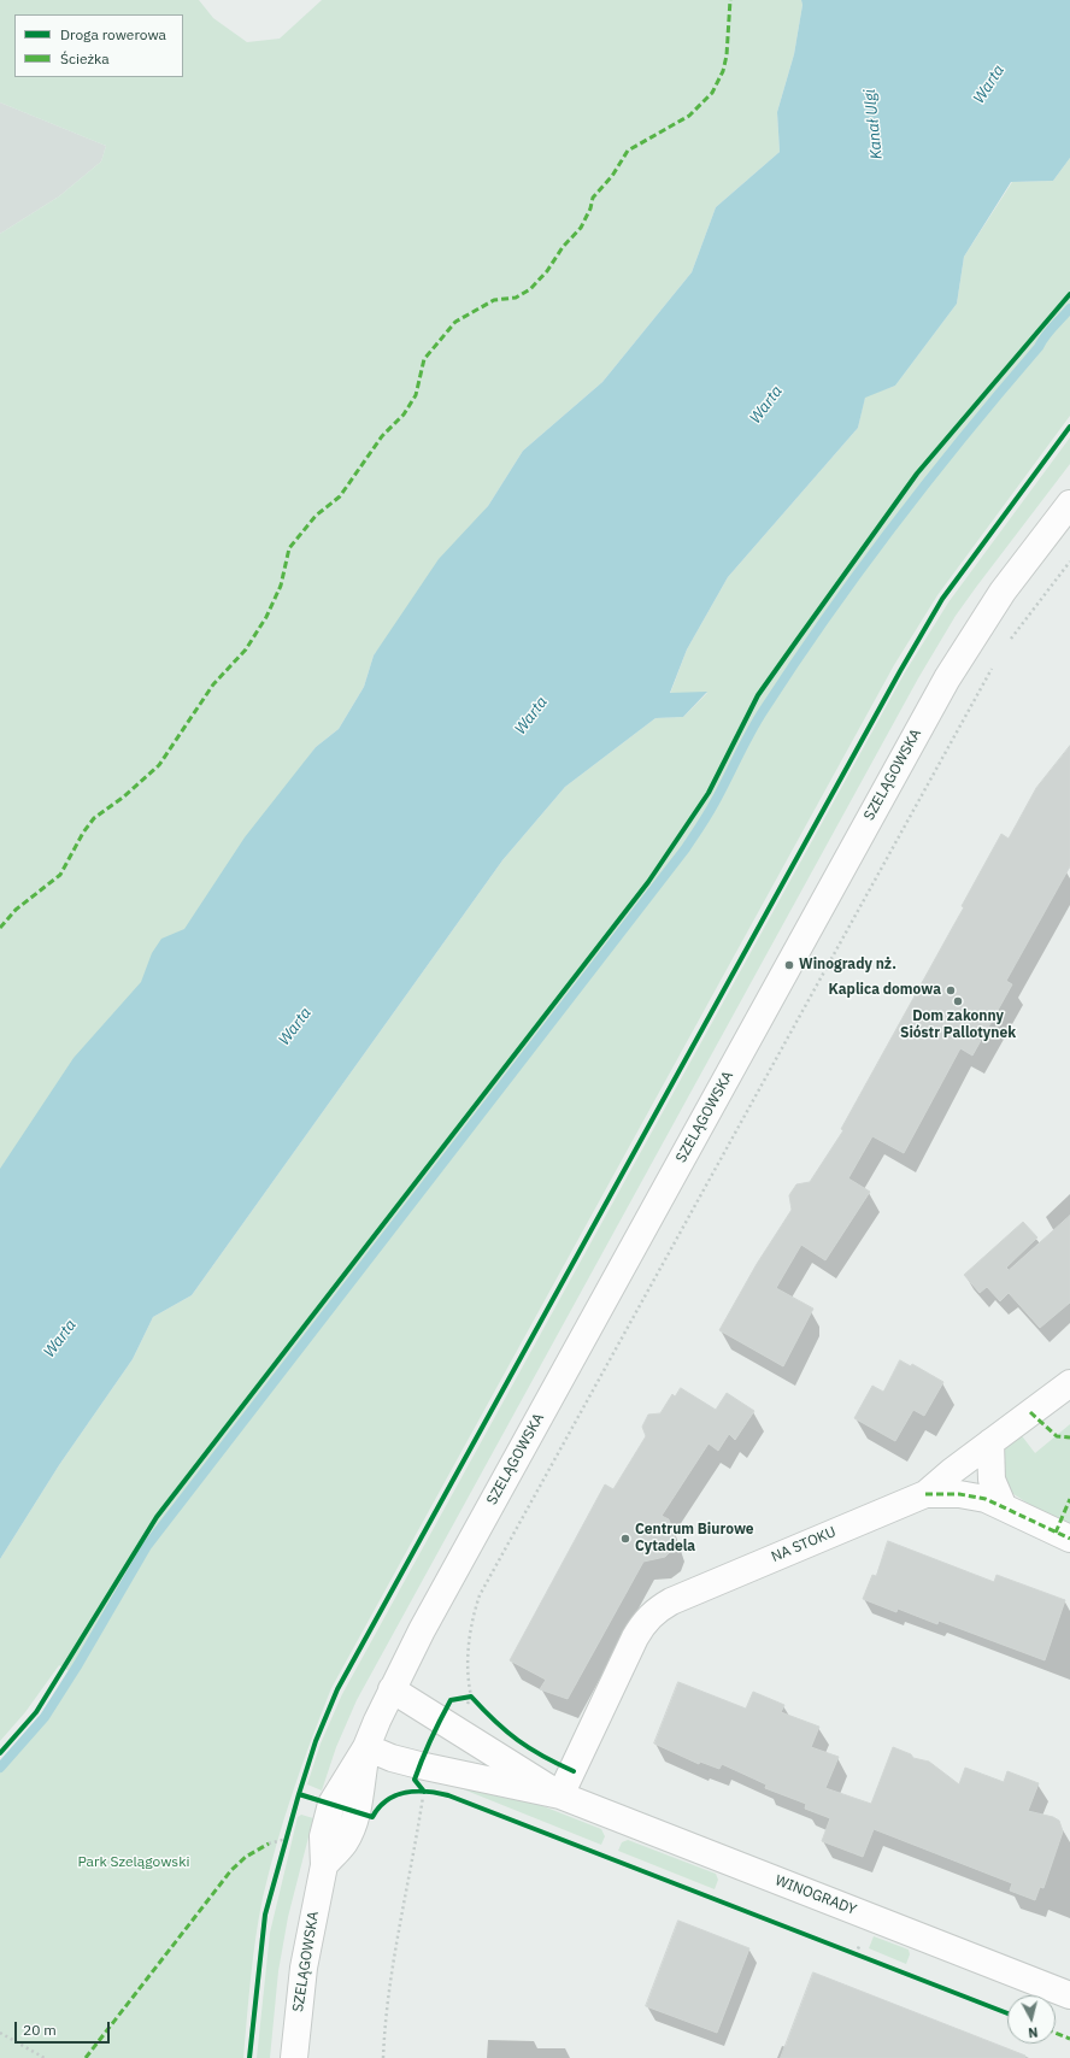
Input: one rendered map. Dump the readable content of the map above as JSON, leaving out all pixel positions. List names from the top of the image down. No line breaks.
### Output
{"streets":{"street":["SZELĄGOWSKA","NA STOKU","WINOGRADY"]},"crossings":[["SZELĄGOWSKA","WINOGRADY"],["NA STOKU","WINOGRADY"]],"water":["Warta","Kanał Ulgi"],"parks":["Park Szelągowski"],"places":["Winogrady nż.","Kaplica domowa","Dom zakonny Sióstr Pallotynek","Centrum Biurowe Cytadela"],"legend":["Droga rowerowa","Ścieżka"],"scale_bar":"20 m","north":"bottom"}
